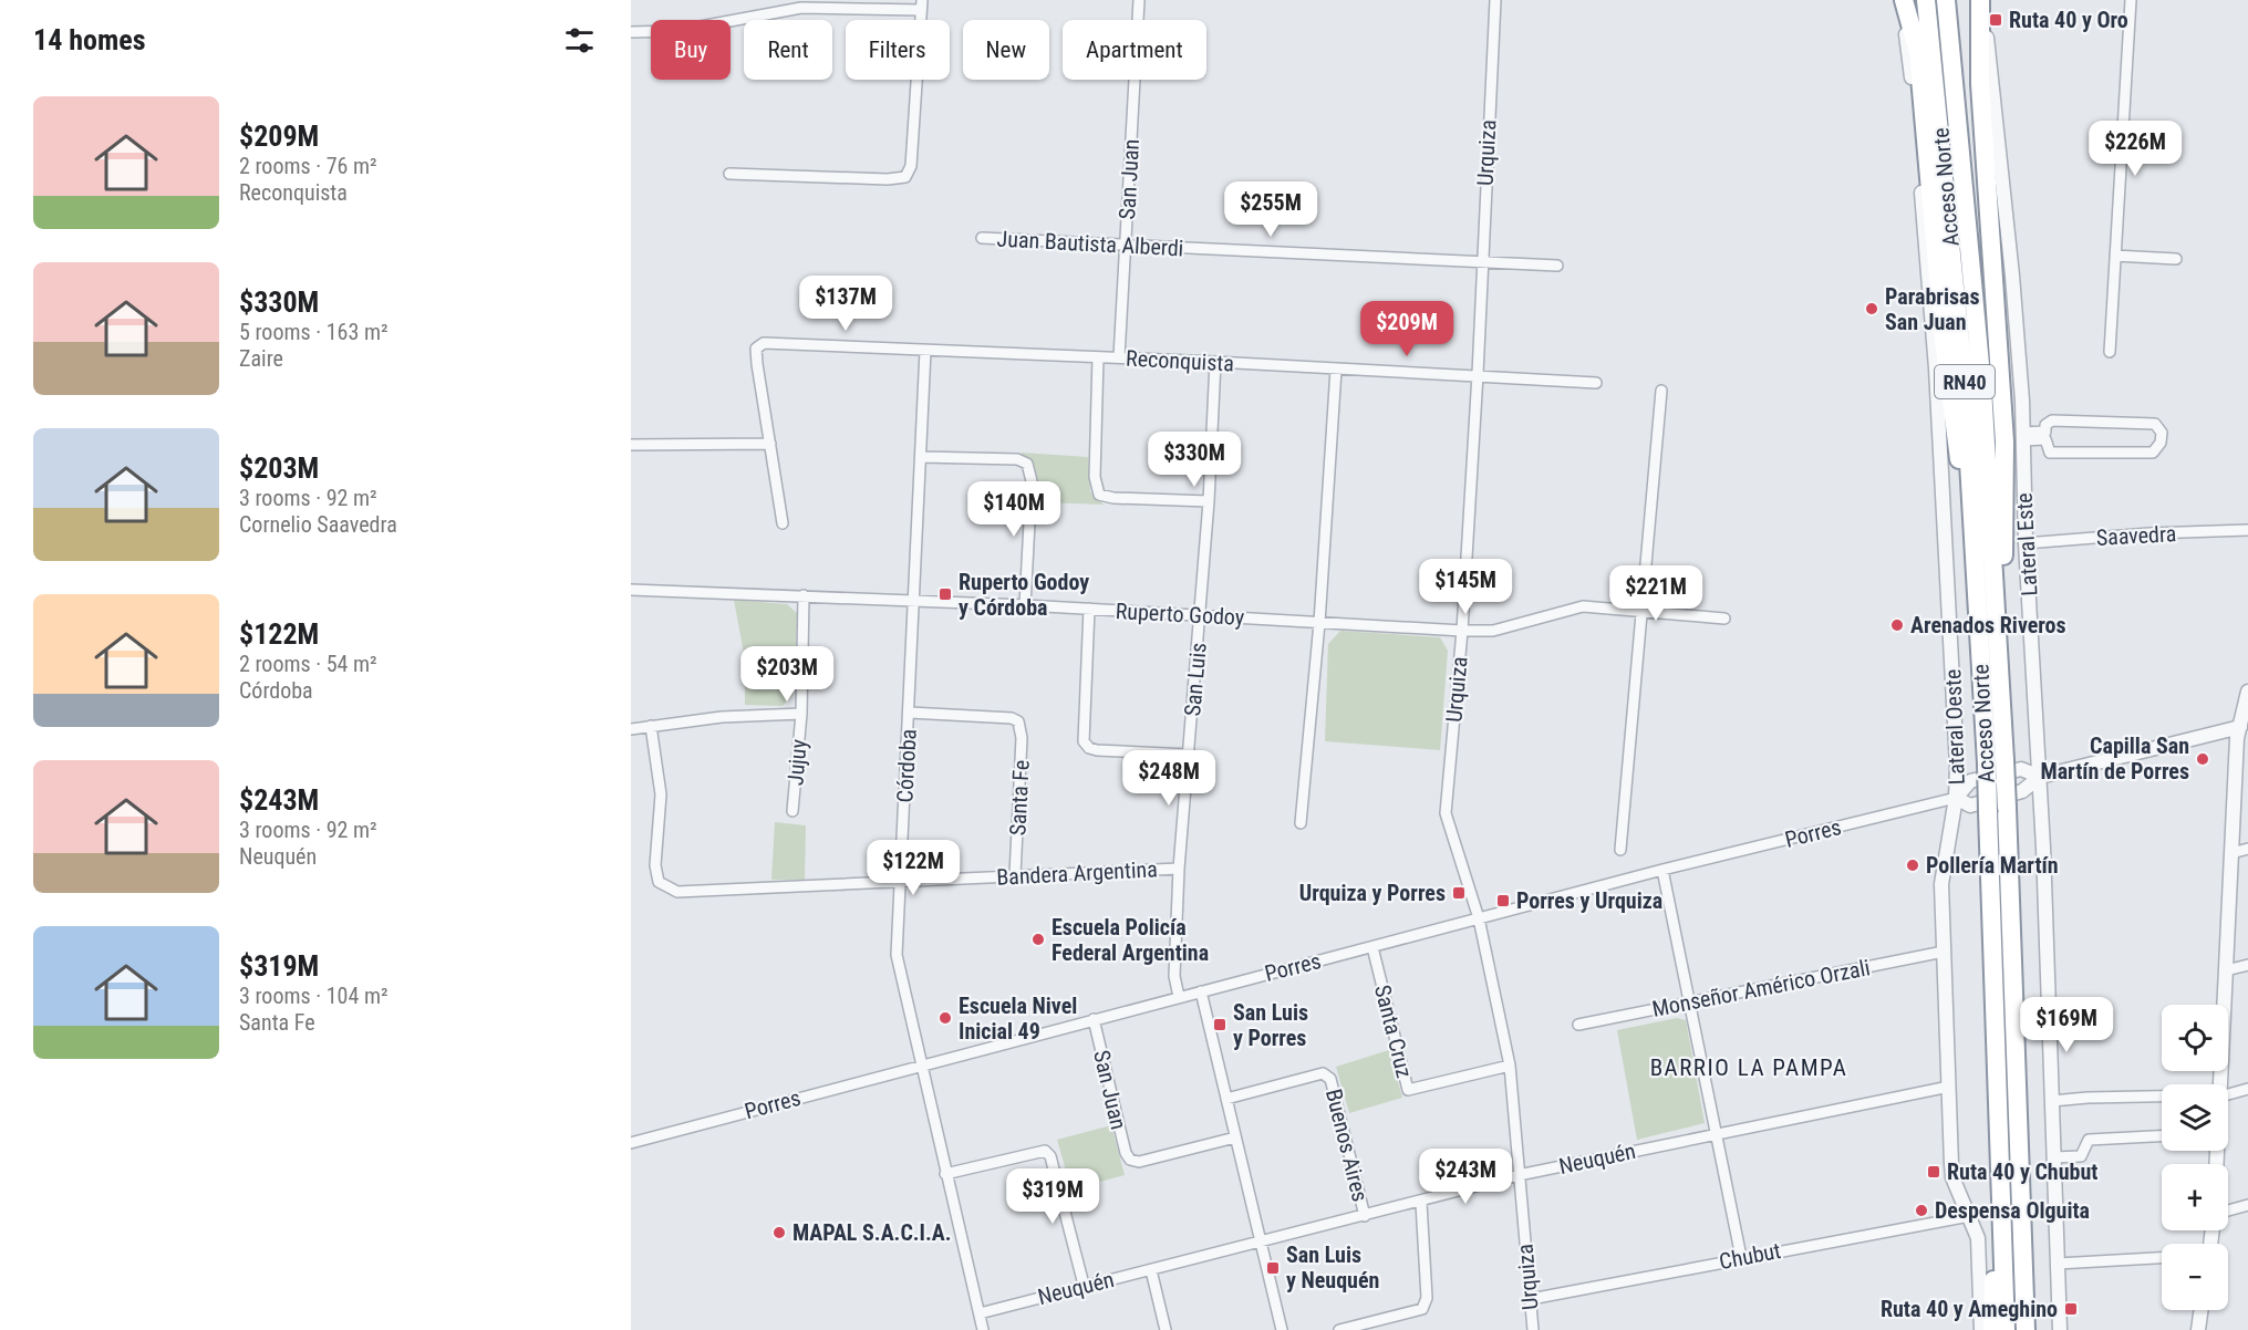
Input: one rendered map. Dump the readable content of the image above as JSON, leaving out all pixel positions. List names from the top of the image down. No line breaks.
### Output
{"streets":{"highway":["Acceso Norte","RN40"],"street":["Urquiza","San Juan","Juan Bautista Alberdi","Reconquista","Saavedra","Lateral Este","Ruperto Godoy","San Luis","Lateral Oeste","Jujuy","Córdoba","Santa Fe","Porres","Bandera Argentina","Monseñor Américo Orzali","Santa Cruz","Buenos Aires","Neuquén","Chubut"]},"crossings":[["Urquiza","Juan Bautista Alberdi"],["Urquiza","Reconquista"],["Urquiza","Ruperto Godoy"],["Urquiza","Porres"],["Urquiza","Santa Cruz"],["Urquiza","Neuquén"],["Urquiza","Chubut"],["San Juan","Juan Bautista Alberdi"],["San Juan","Reconquista"],["San Juan","Porres"],["Reconquista","San Luis"],["Reconquista","Córdoba"],["Saavedra","Lateral Este"],["Lateral Este","Porres"],["Ruperto Godoy","San Luis"],["Ruperto Godoy","Jujuy"],["Ruperto Godoy","Córdoba"],["San Luis","Porres"],["San Luis","Bandera Argentina"],["Lateral Oeste","Porres"],["Lateral Oeste","Monseñor Américo Orzali"],["Lateral Oeste","Neuquén"],["Lateral Oeste","Chubut"],["Córdoba","Santa Fe"],["Córdoba","Porres"],["Córdoba","Bandera Argentina"],["Córdoba","Neuquén"],["Santa Fe","Bandera Argentina"],["Porres","Santa Cruz"],["Buenos Aires","Neuquén"]],"districts":["BARRIO LA PAMPA"],"places":{"transit":["Ruta 40 y Oro","Ruperto Godoy y Córdoba","Urquiza y Porres","Porres y Urquiza","San Luis y Porres","Ruta 40 y Chubut","San Luis y Neuquén","Ruta 40 y Ameghino"],"other":["Parabrisas San Juan","Arenados Riveros","Capilla San Martín de Porres","Pollería Martín","Escuela Policía Federal Argentina","Escuela Nivel Inicial 49","Despensa Olguita","MAPAL S.A.C.I.A."]},"page":{"heading":"14 homes","chip":["Buy","Rent","Filters","New","Apartment"],"list":[{"name":"$209M","note":"2 rooms · 76 m² · Reconquista"},{"name":"$330M","note":"5 rooms · 163 m² · Zaire"},{"name":"$203M","note":"3 rooms · 92 m² · Cornelio Saavedra"},{"name":"$122M","note":"2 rooms · 54 m² · Córdoba"},{"name":"$243M","note":"3 rooms · 92 m² · Neuquén"},{"name":"$319M","note":"3 rooms · 104 m² · Santa Fe"}],"price":["$226M","$255M","$137M","$209M","$330M","$140M","$145M","$221M","$203M","$248M","$122M","$169M","$243M","$319M"],"map_buttons":["+","−"]}}
